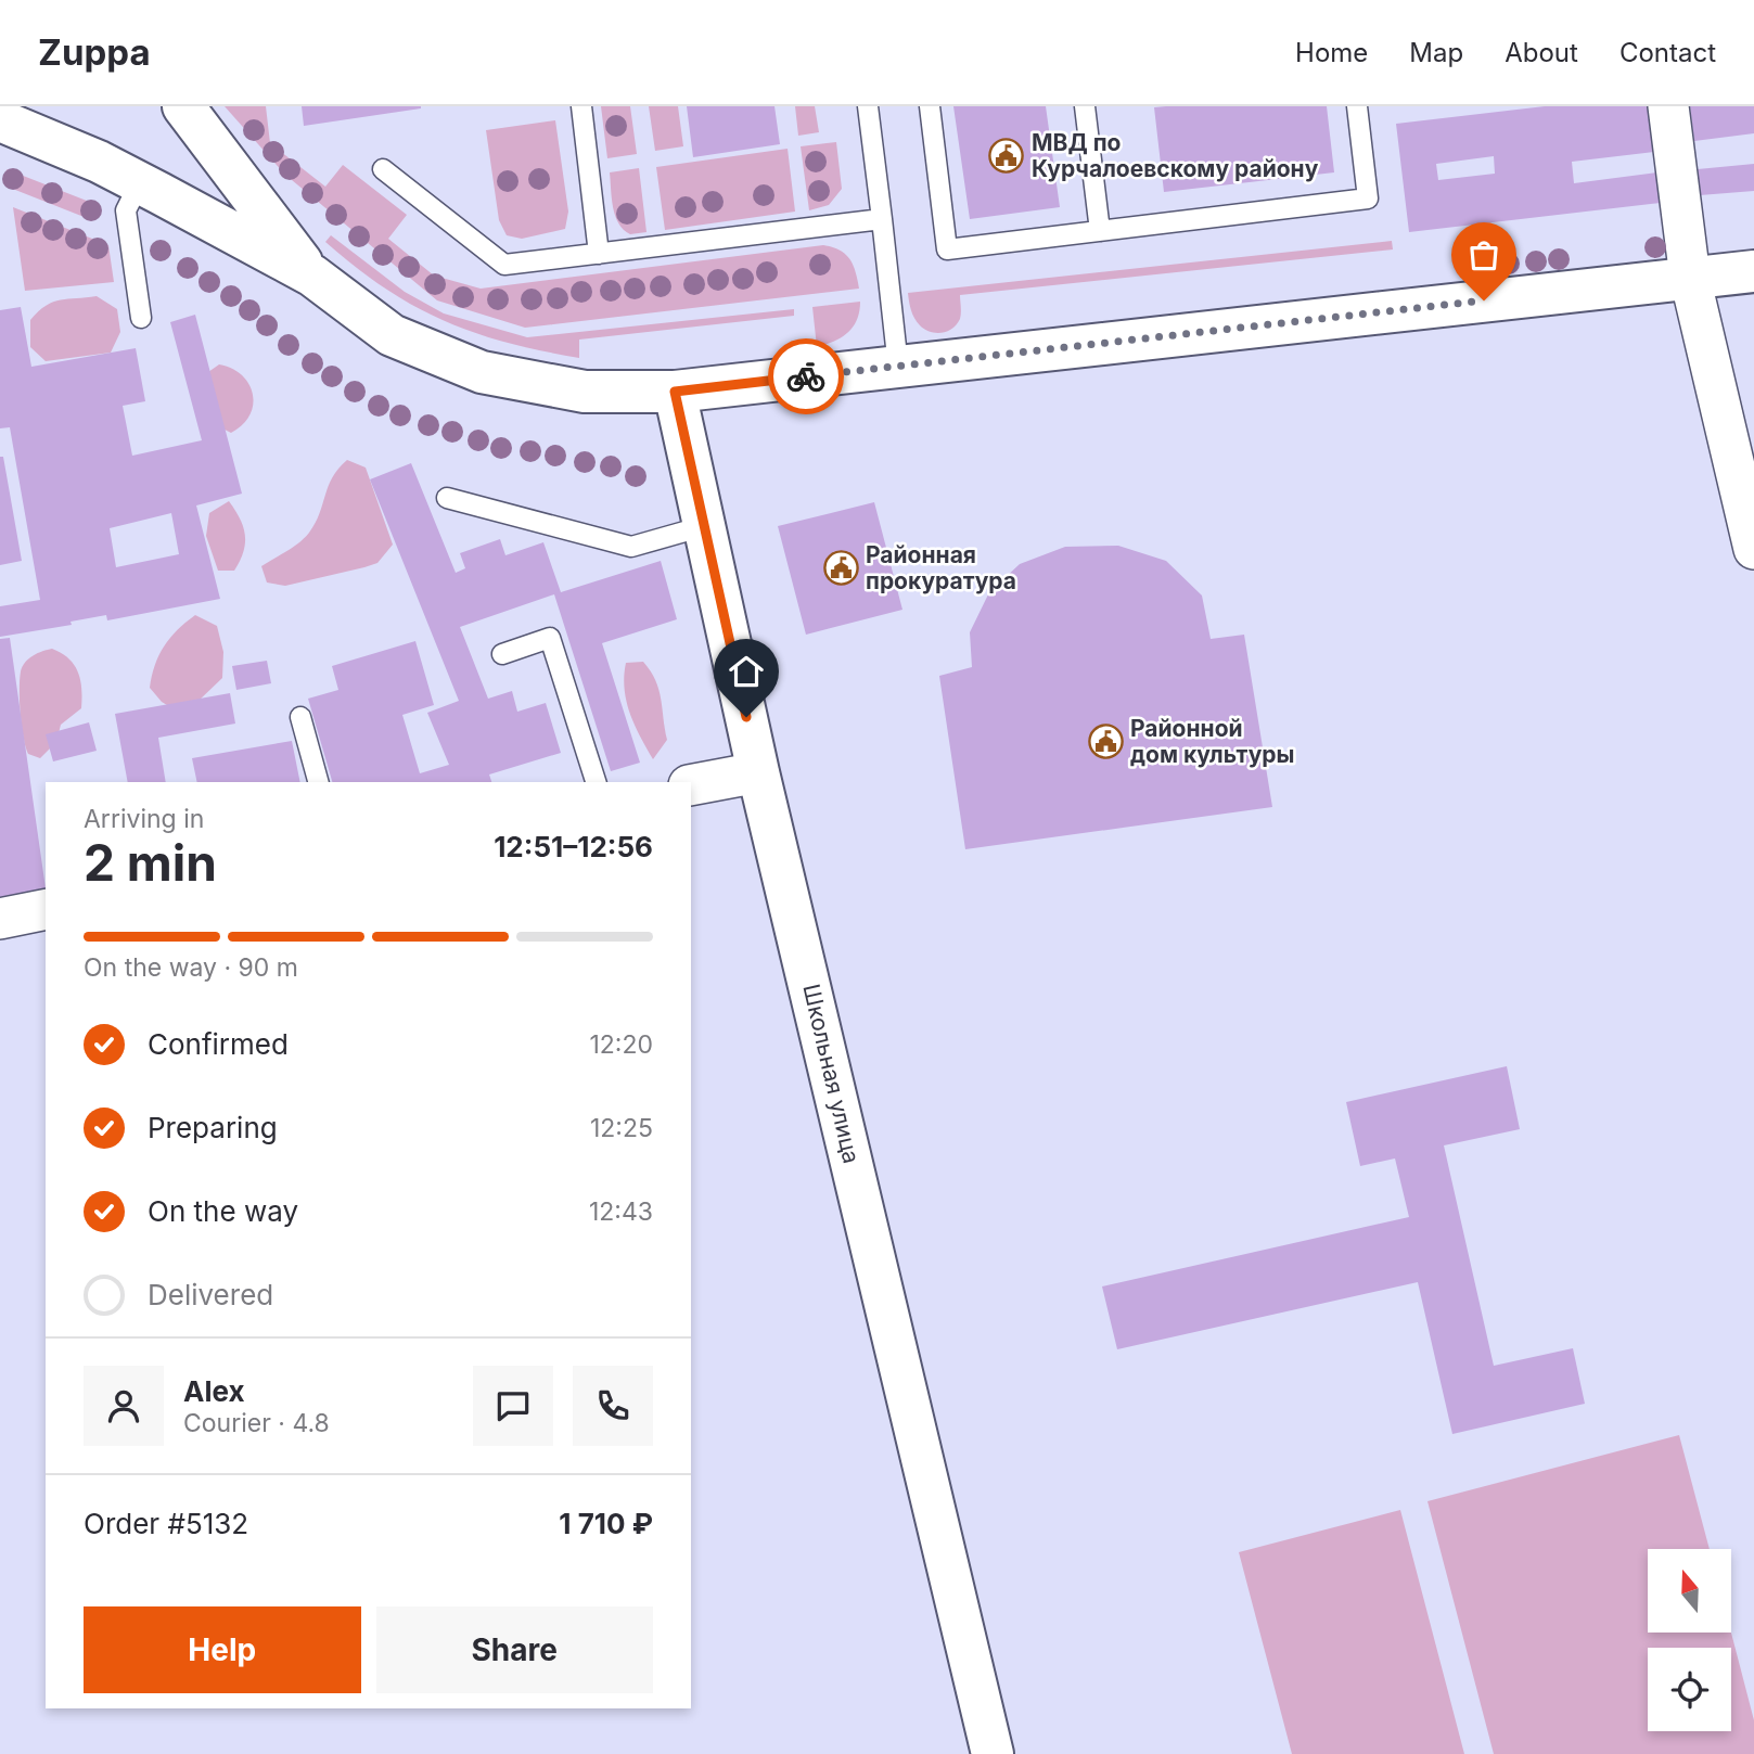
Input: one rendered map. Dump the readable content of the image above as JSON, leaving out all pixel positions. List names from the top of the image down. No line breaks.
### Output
{"streets":{"main road":["Школьная улица"]},"places":{"public building":["МВД по Курчалоевскому району","Районная прокуратура","Районной дом культуры"]},"north":"top","page":{"header":"Zuppa","nav":["Home","Map","About","Contact"],"heading":["2 min","Arriving in","12:51–12:56"],"panel":["Alex","Courier · 4.8","Order #5132","1 710 ₽"],"bar":"On the way · 90 m","list":[["Confirmed","12:20"],["Preparing","12:25"],["On the way","12:43"],"Delivered"],"buttons":["Help","Share"]}}
